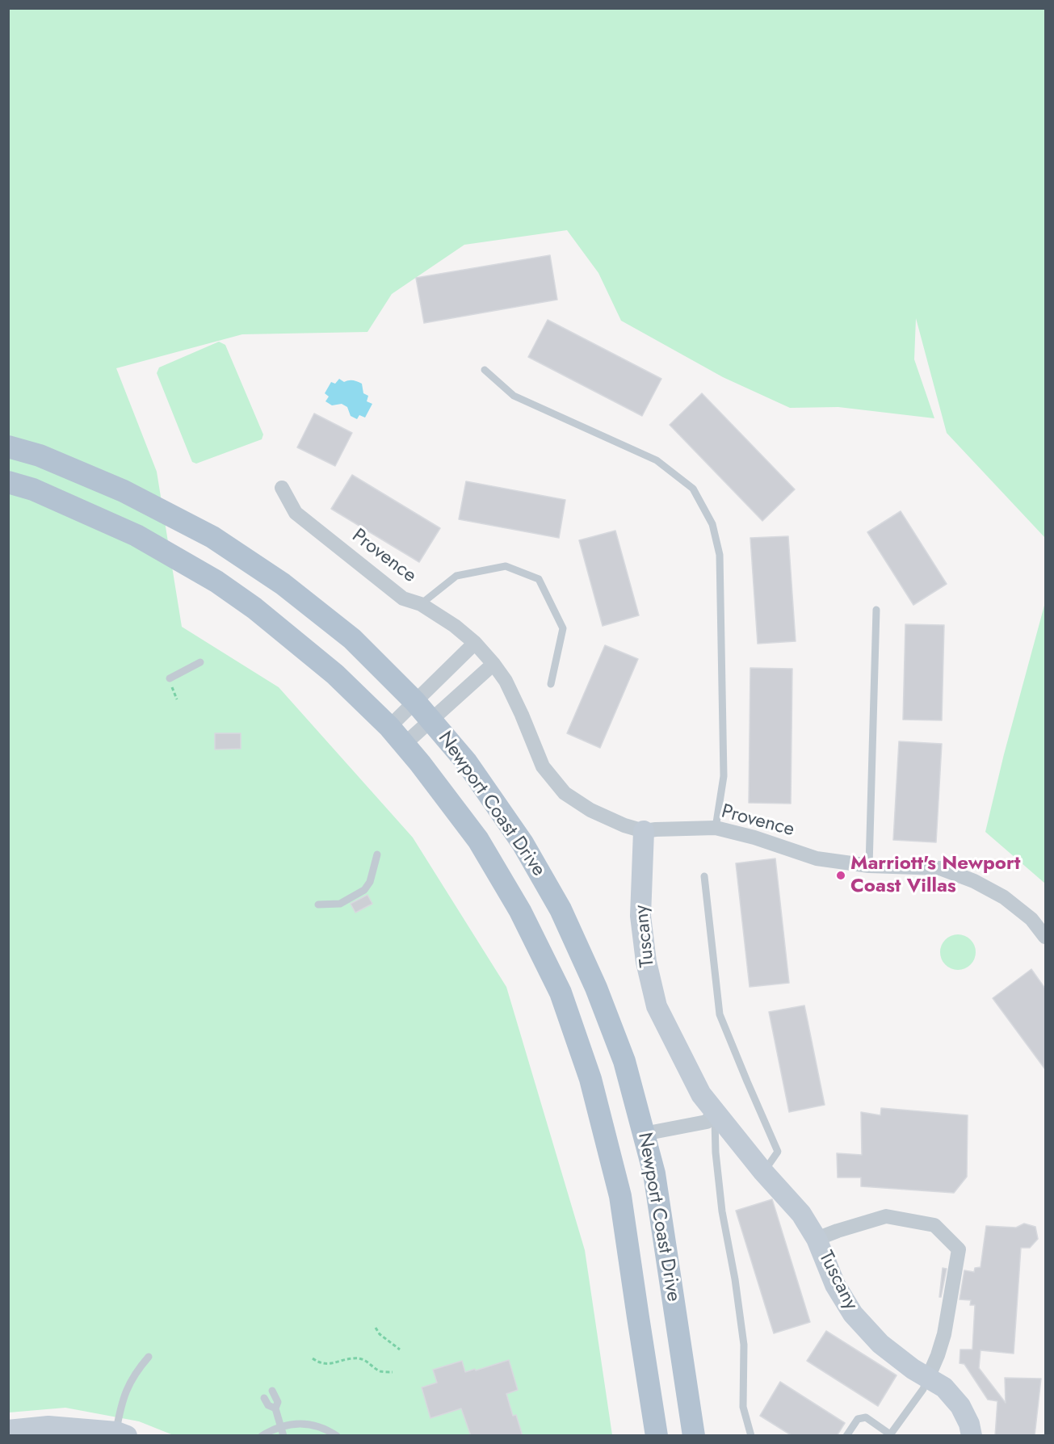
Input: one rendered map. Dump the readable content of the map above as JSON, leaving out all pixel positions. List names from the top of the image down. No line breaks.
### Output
{"streets":{"main road":["Newport Coast Drive"],"street":["Provence","Tuscany"]},"crossings":[["Provence","Tuscany"]],"places":["Marriott's Newport Coast Villas"]}
